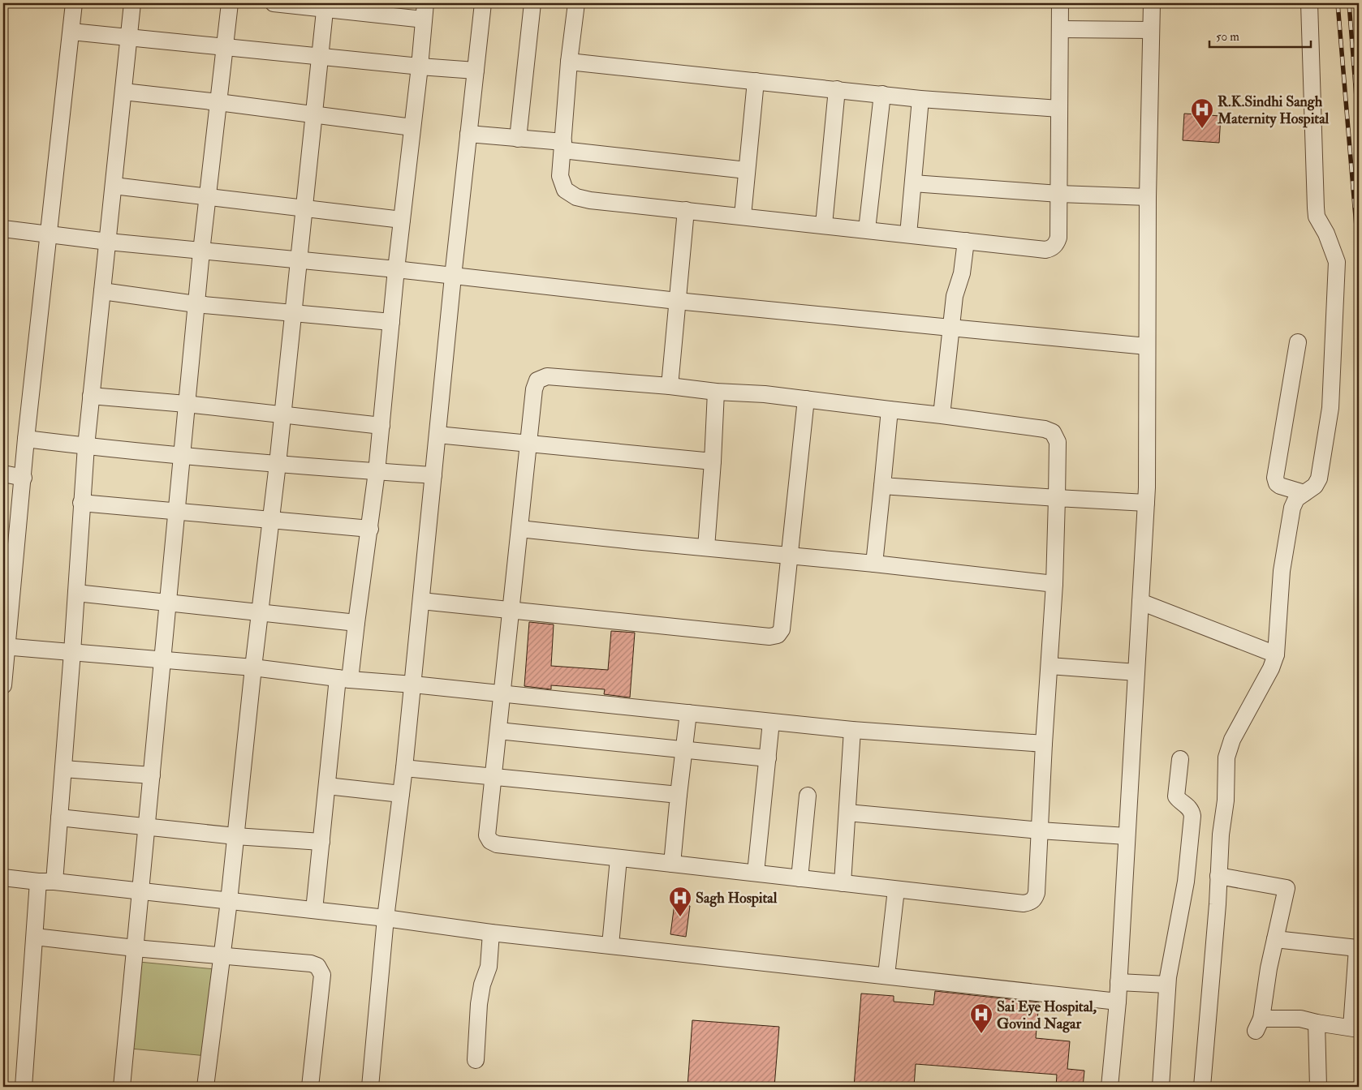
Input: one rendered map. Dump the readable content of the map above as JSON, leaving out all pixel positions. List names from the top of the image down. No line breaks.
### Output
{"places":{"hospital":["R.K.Sindhi Sangh Maternity Hospital","Sagh Hospital","Sai Eye Hospital, Govind Nagar"]},"scale_bar":"50 m"}
